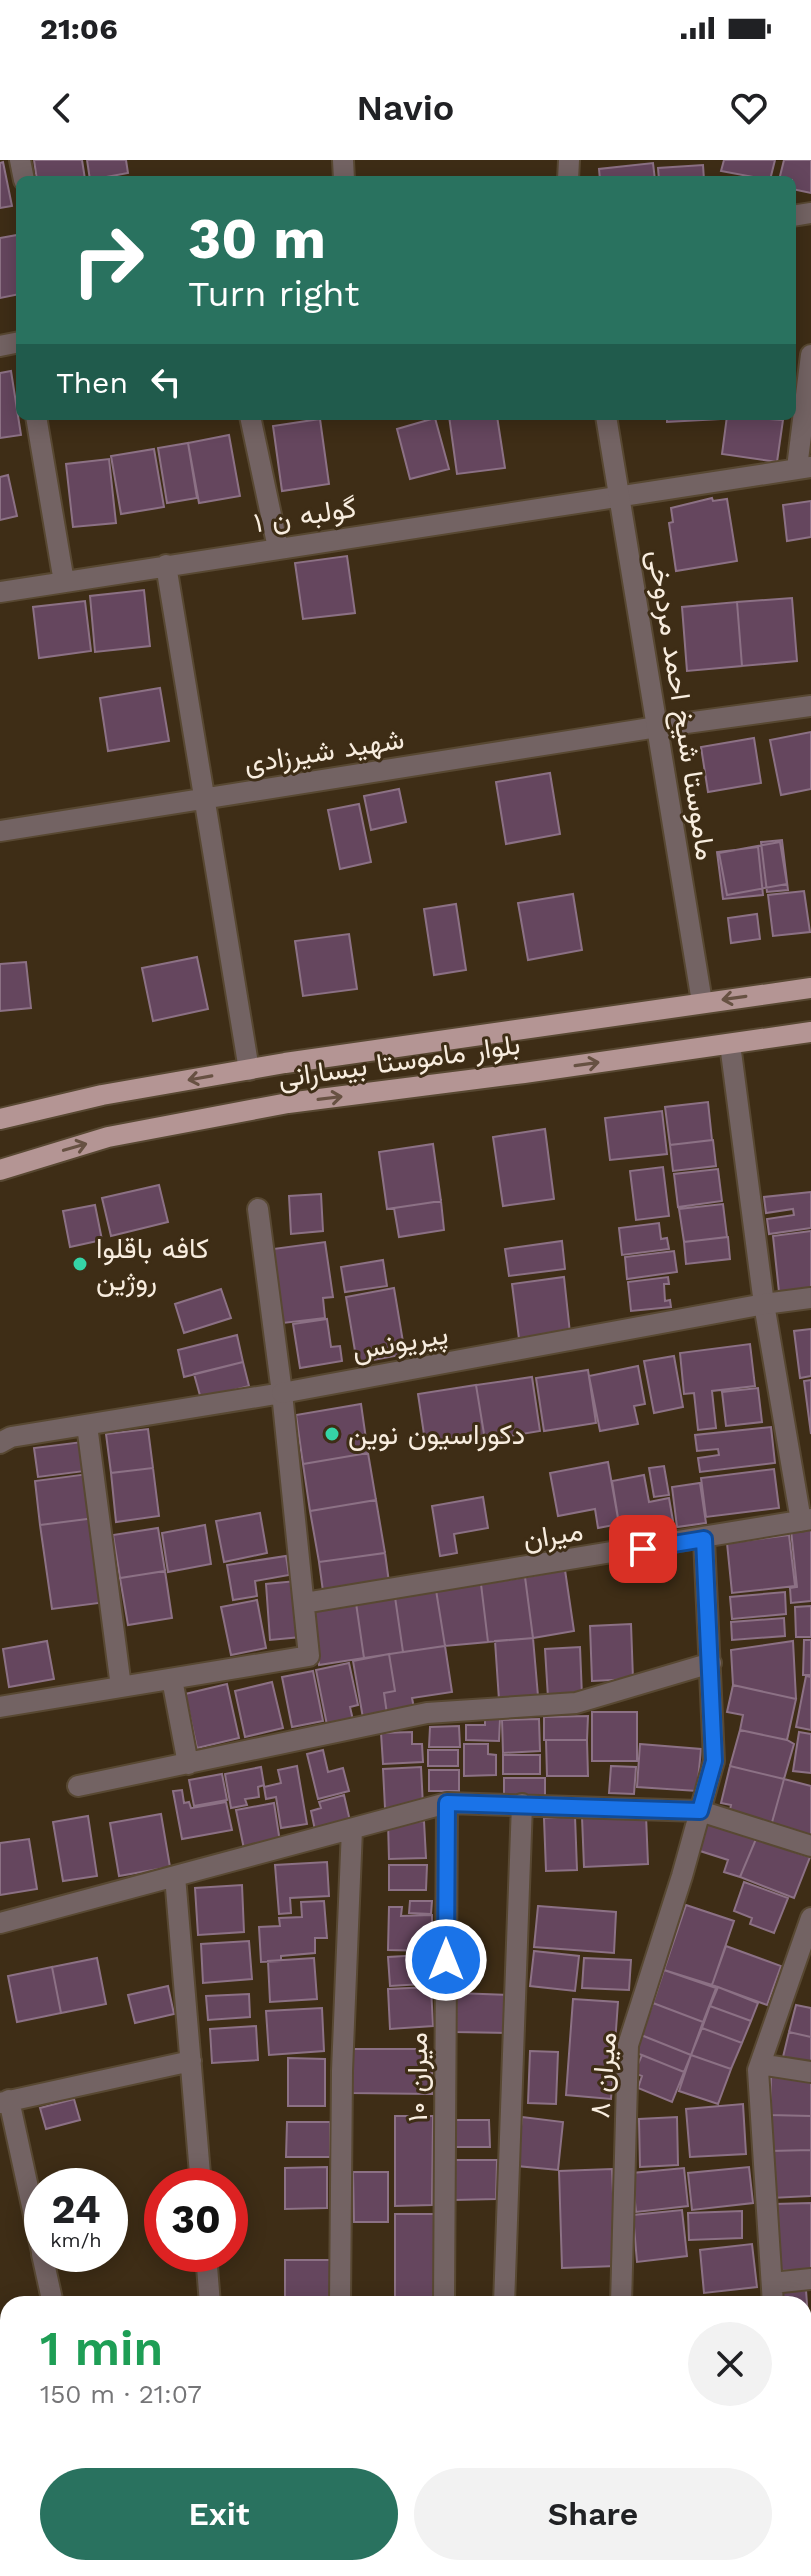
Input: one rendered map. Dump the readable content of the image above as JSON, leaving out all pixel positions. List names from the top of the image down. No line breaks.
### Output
{"streets":{"main road":["بلوار ماموستا بیسارانی"],"street":["گولبه ن ۱","ماموستا شیخ احمد مردوخی","شهید شیرزادی","پیریونس","میران","میران ۸","میران ۱۰"]},"crossings":[["گولبه ن ۱","ماموستا شیخ احمد مردوخی"],["ماموستا شیخ احمد مردوخی","شهید شیرزادی"],["ماموستا شیخ احمد مردوخی","بلوار ماموستا بیسارانی"],["میران","میران ۸"]],"places":["کافه باقلوا روژین","دکوراسیون نوین"],"page":{"status":"21:06","header":"Navio","turn":["30 m","Turn right"],"then":"Then","speed":"24 km/h","limit":"30","heading":["1 min","150 m · 21:07"],"buttons":["Exit","Share"]}}
